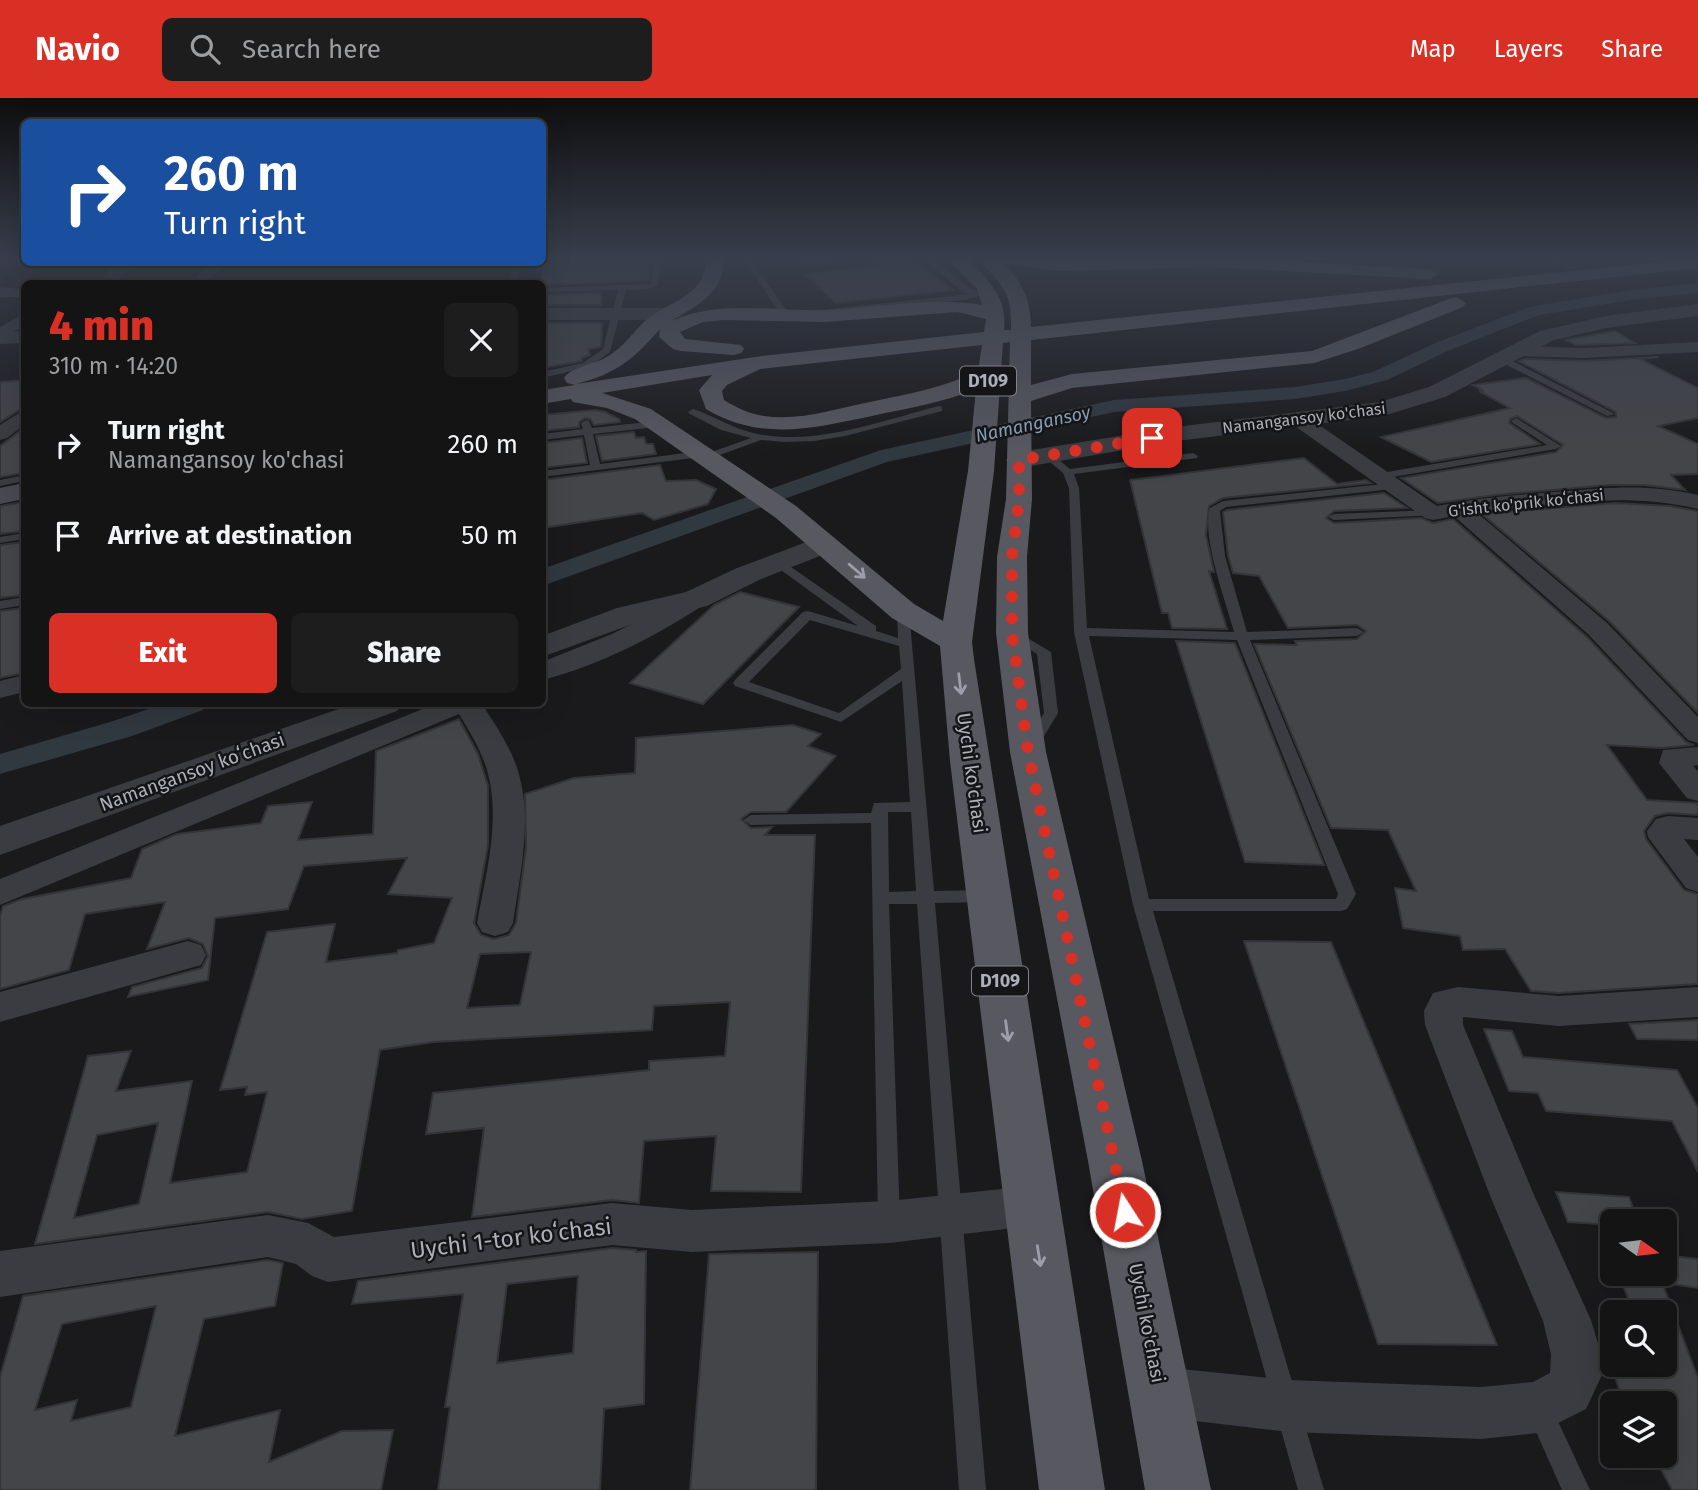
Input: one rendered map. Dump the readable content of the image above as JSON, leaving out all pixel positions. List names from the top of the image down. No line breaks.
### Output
{"streets":{"main road":["D109","Uychi ko'chasi"],"street":["Namangansoy ko'chasi","G'isht ko'prik koʻchasi","Namangansoy koʻchasi","Uychi 1-tor koʻchasi"]},"crossings":[["D109","Namangansoy ko'chasi"],["D109","Uychi ko'chasi"],["Namangansoy ko'chasi","G'isht ko'prik koʻchasi"],["Namangansoy ko'chasi","Uychi ko'chasi"],["Uychi ko'chasi","Uychi 1-tor koʻchasi"]],"water":["Namangansoy"],"north":"right","page":{"header":"Navio","search":"Search here","nav":["Map","Layers","Share"],"turn":["260 m","Turn right"],"heading":["4 min","310 m · 14:20"],"list":[{"name":"Turn right","note":"Namangansoy ko'chasi","value":"260 m"},{"name":"Arrive at destination","value":"50 m"}],"buttons":["Exit","Share"]}}
